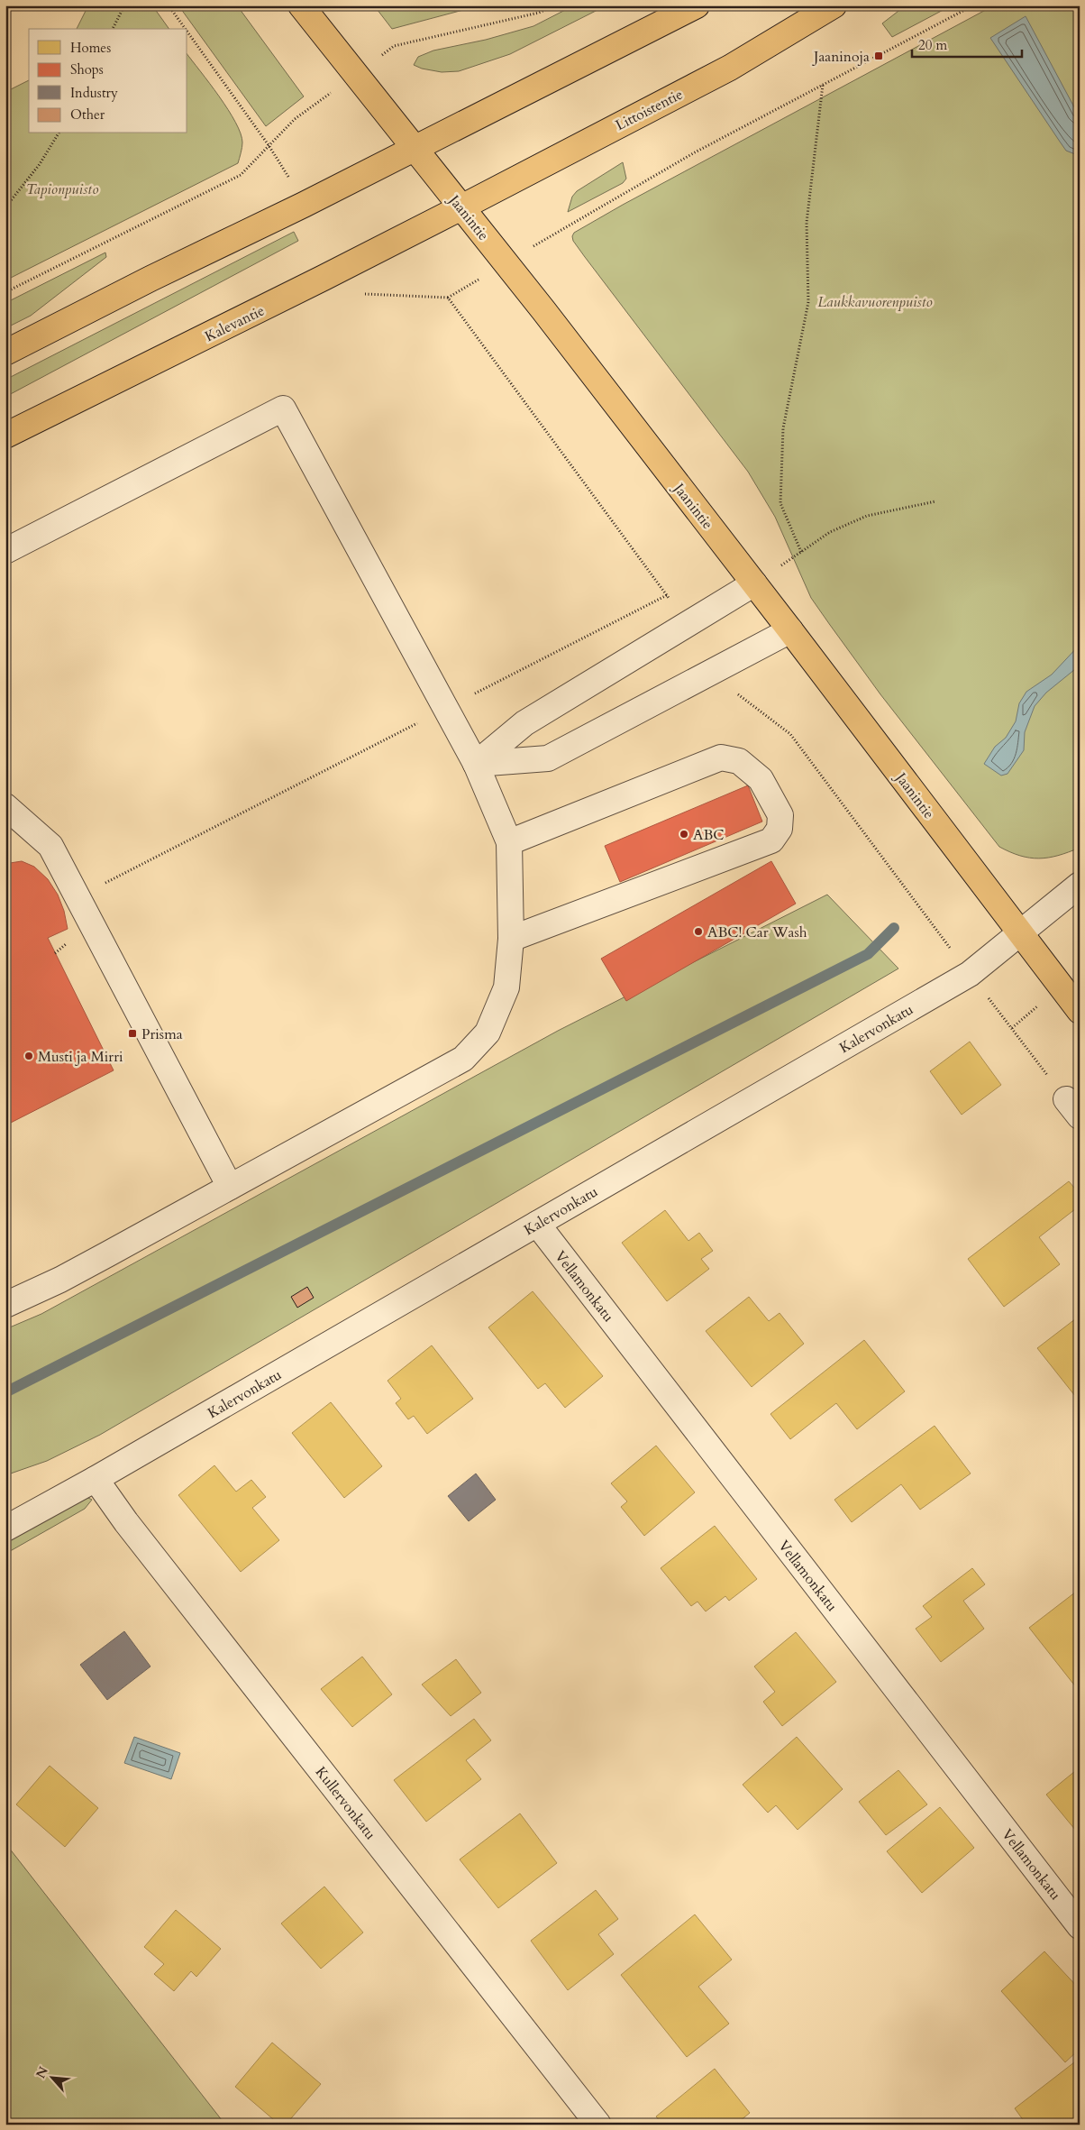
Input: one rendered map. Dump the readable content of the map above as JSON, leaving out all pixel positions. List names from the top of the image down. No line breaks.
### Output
{"streets":{"main road":["Littoistentie","Jaanintie","Kalevantie"],"street":["Kalervonkatu","Vellamonkatu","Kullervonkatu"]},"crossings":[["Littoistentie","Jaanintie"],["Littoistentie","Kalevantie"],["Jaanintie","Kalevantie"],["Jaanintie","Kalervonkatu"],["Kalervonkatu","Vellamonkatu"],["Kalervonkatu","Kullervonkatu"]],"parks":["Tapionpuisto","Laukkavuorenpuisto"],"places":{"transit":["Jaaninoja","Prisma"],"other":["ABC","ABC! Car Wash","Musti ja Mirri"]},"legend":["Homes","Shops","Industry","Other"],"scale_bar":"20 m","north":"top left"}
